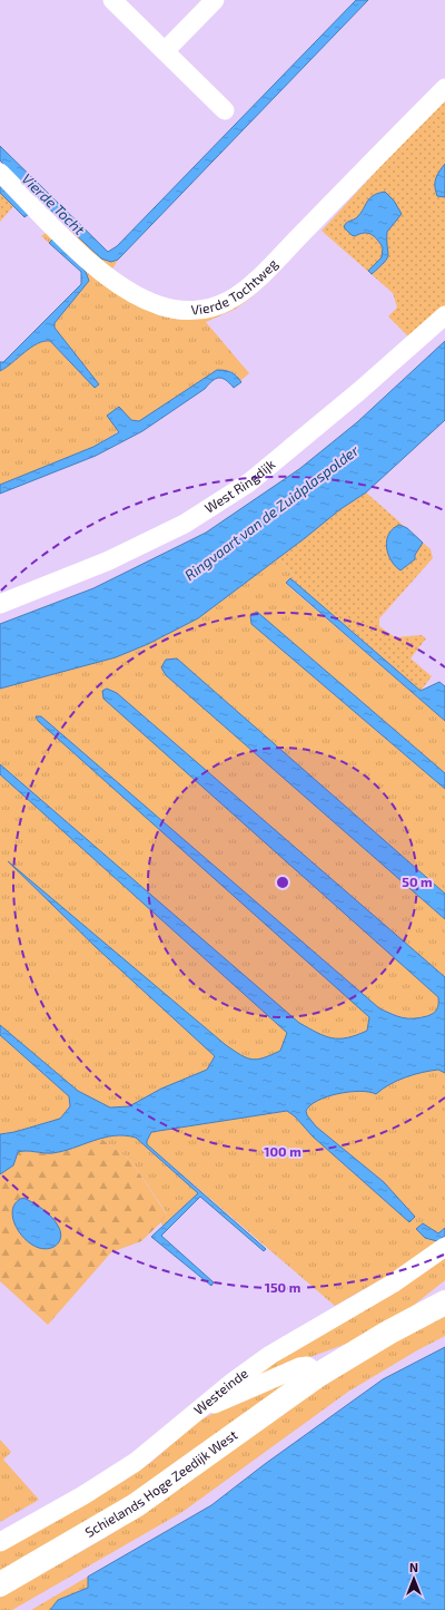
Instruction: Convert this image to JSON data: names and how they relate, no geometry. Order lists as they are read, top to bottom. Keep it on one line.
{"streets":{"street":["Vierde Tochtweg","West Ringdijk","Westeinde","Schielands Hoge Zeedijk West"]},"water":["Vierde Tocht","Ringvaart van de Zuidplaspolder"],"north":"top","rings":["50 m","100 m","150 m"]}
